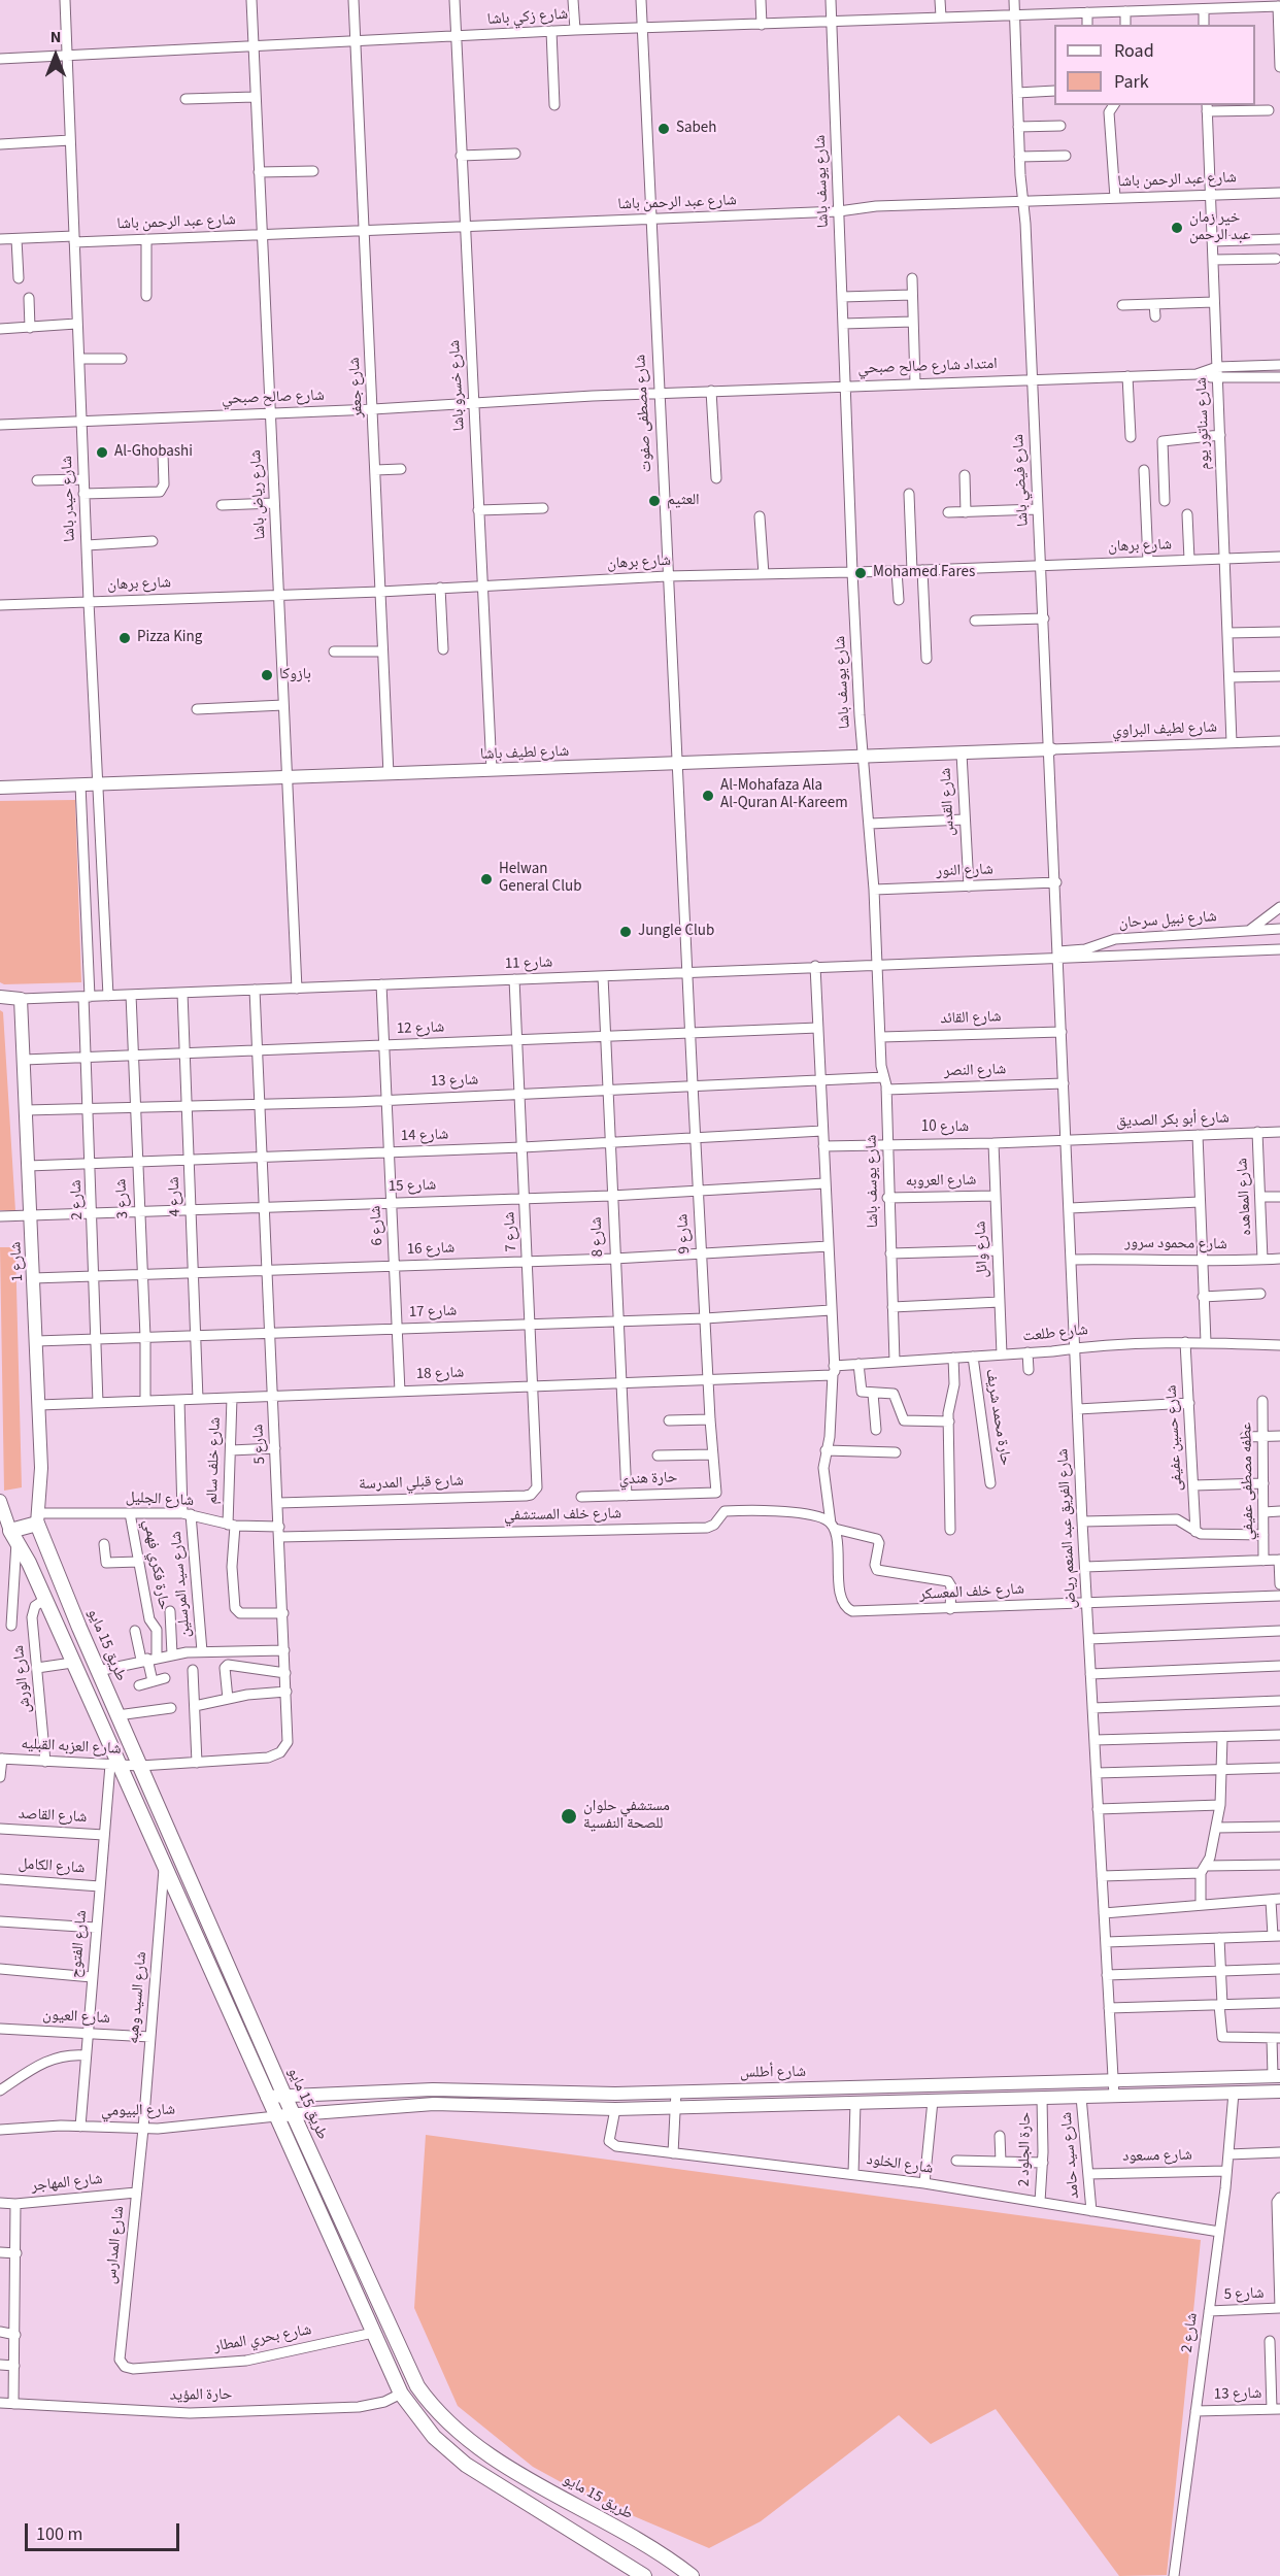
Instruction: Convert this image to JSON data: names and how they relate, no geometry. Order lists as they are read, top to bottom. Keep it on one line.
{"streets":{"main road":["طريق 15 مايو"],"street":["شارع زكي باشا","شارع عبد الرحمن باشا","شارع يوسف باشا","امتداد شارع صالح صبحي","شارع خسرو باشا","شارع جعفر","شارع صالح صبحي","شارع مصطفى صفوت","شارع سناتور يوم","شارع فيضي باشا","شارع رياض باشا","شارع حيدر باشا","شارع برهان","شارع لطيف البراوي","شارع لطيف باشا","شارع القدس","شارع النور","شارع نبيل سرحان","شارع 11","شارع القائد","شارع 12","شارع النصر","شارع 13","شارع أبو بكر الصديق","شارع 10","شارع 14","شارع العروبه","شارع 15","شارع 4","شارع المعاهده","شارع 3","شارع 2","شارع 6","شارع 7","شارع 9","شارع 8","شارع محمود سرور","شارع 16","شارع وائل","شارع 1","شارع 17","شارع طلعت","شارع 18","حارة محمد شريف","شارع حسين عفيفى","شارع 5","شارع خلف سالم","حارة هندي","عطفه مصطفى عفيفي","شارع قبلي المدرسة","شارع الجليل","شارع خلف المستشفي","شارع الفريق عبد المنعم رياض","حارة فكري فهمي","شارع سيد المرسلين","شارع خلف المعسكر","شارع الورش","شارع العزبه القبليه","شارع القاصد","شارع الكامل","شارع الفتوح","شارع السيد وهبه","شارع العيون","شارع أطلس","شارع البيومي","حارة الجلود 2","شارع سيد حامد","شارع مسعود","شارع الخلود","شارع المهاجر","شارع المدارس","شارع بحري المطار","حارة المؤيد"]},"crossings":[["شارع زكي باشا","شارع يوسف باشا"],["شارع زكي باشا","شارع خسرو باشا"],["شارع زكي باشا","شارع جعفر"],["شارع زكي باشا","شارع مصطفى صفوت"],["شارع زكي باشا","شارع فيضي باشا"],["شارع زكي باشا","شارع رياض باشا"],["شارع زكي باشا","شارع حيدر باشا"],["شارع عبد الرحمن باشا","شارع يوسف باشا"],["شارع عبد الرحمن باشا","شارع خسرو باشا"],["شارع عبد الرحمن باشا","شارع جعفر"],["شارع عبد الرحمن باشا","شارع مصطفى صفوت"],["شارع عبد الرحمن باشا","شارع سناتور يوم"],["شارع عبد الرحمن باشا","شارع فيضي باشا"],["شارع عبد الرحمن باشا","شارع رياض باشا"],["شارع عبد الرحمن باشا","شارع حيدر باشا"],["شارع يوسف باشا","امتداد شارع صالح صبحي"],["شارع يوسف باشا","شارع برهان"],["شارع يوسف باشا","شارع لطيف باشا"],["شارع يوسف باشا","شارع النور"],["شارع يوسف باشا","شارع 11"],["شارع يوسف باشا","شارع القائد"],["شارع يوسف باشا","شارع النصر"],["شارع يوسف باشا","شارع 13"],["شارع يوسف باشا","شارع 10"],["شارع يوسف باشا","شارع العروبه"],["شارع يوسف باشا","شارع طلعت"],["امتداد شارع صالح صبحي","شارع صالح صبحي"],["امتداد شارع صالح صبحي","شارع مصطفى صفوت"],["امتداد شارع صالح صبحي","شارع سناتور يوم"],["امتداد شارع صالح صبحي","شارع فيضي باشا"],["شارع خسرو باشا","شارع صالح صبحي"],["شارع خسرو باشا","شارع برهان"],["شارع خسرو باشا","شارع لطيف باشا"],["شارع جعفر","شارع صالح صبحي"],["شارع جعفر","شارع برهان"],["شارع جعفر","شارع لطيف باشا"],["شارع صالح صبحي","شارع مصطفى صفوت"],["شارع صالح صبحي","شارع رياض باشا"],["شارع صالح صبحي","شارع حيدر باشا"],["شارع مصطفى صفوت","شارع برهان"],["شارع مصطفى صفوت","شارع لطيف باشا"],["شارع مصطفى صفوت","شارع 11"],["شارع مصطفى صفوت","شارع 9"],["شارع سناتور يوم","شارع برهان"],["شارع سناتور يوم","شارع لطيف البراوي"],["شارع فيضي باشا","شارع برهان"],["شارع فيضي باشا","شارع لطيف البراوي"],["شارع فيضي باشا","شارع لطيف باشا"],["شارع فيضي باشا","شارع النور"],["شارع فيضي باشا","شارع نبيل سرحان"],["شارع فيضي باشا","شارع 11"],["شارع فيضي باشا","شارع الفريق عبد المنعم رياض"],["شارع رياض باشا","شارع برهان"],["شارع رياض باشا","شارع لطيف باشا"],["شارع رياض باشا","شارع 11"],["شارع حيدر باشا","شارع برهان"],["شارع حيدر باشا","شارع لطيف باشا"],["شارع حيدر باشا","شارع 11"],["شارع لطيف البراوي","شارع لطيف باشا"],["شارع لطيف باشا","شارع القدس"],["شارع لطيف باشا","شارع 2"],["شارع القدس","شارع النور"],["شارع نبيل سرحان","شارع 11"],["شارع نبيل سرحان","شارع الفريق عبد المنعم رياض"],["شارع 11","شارع 4"],["شارع 11","شارع 3"],["شارع 11","شارع 2"],["شارع 11","شارع 6"],["شارع 11","شارع 7"],["شارع 11","شارع 9"],["شارع 11","شارع 8"],["شارع 11","شارع 1"],["شارع 11","شارع 5"],["شارع 11","شارع الفريق عبد المنعم رياض"],["شارع القائد","شارع الفريق عبد المنعم رياض"],["شارع 12","شارع 4"],["شارع 12","شارع 3"],["شارع 12","شارع 2"],["شارع 12","شارع 6"],["شارع 12","شارع 7"],["شارع 12","شارع 9"],["شارع 12","شارع 8"],["شارع 12","شارع 1"],["شارع 12","شارع 5"],["شارع النصر","شارع الفريق عبد المنعم رياض"],["شارع 13","شارع 4"],["شارع 13","شارع 3"],["شارع 13","شارع 2"],["شارع 13","شارع 6"],["شارع 13","شارع 7"],["شارع 13","شارع 9"],["شارع 13","شارع 8"],["شارع 13","شارع 1"],["شارع 13","شارع 5"],["شارع أبو بكر الصديق","شارع 10"],["شارع أبو بكر الصديق","شارع المعاهده"],["شارع أبو بكر الصديق","شارع الفريق عبد المنعم رياض"],["شارع 10","شارع وائل"],["شارع 10","شارع الفريق عبد المنعم رياض"],["شارع 14","شارع 4"],["شارع 14","شارع 3"],["شارع 14","شارع 2"],["شارع 14","شارع 6"],["شارع 14","شارع 7"],["شارع 14","شارع 9"],["شارع 14","شارع 8"],["شارع 14","شارع 1"],["شارع 14","شارع 5"],["شارع العروبه","شارع وائل"],["شارع 15","شارع 4"],["شارع 15","شارع 3"],["شارع 15","شارع 2"],["شارع 15","شارع 6"],["شارع 15","شارع 7"],["شارع 15","شارع 9"],["شارع 15","شارع 8"],["شارع 15","شارع 1"],["شارع 15","شارع 5"],["شارع 4","شارع 16"],["شارع 4","شارع 17"],["شارع 4","شارع 18"],["شارع المعاهده","شارع محمود سرور"],["شارع 3","شارع 16"],["شارع 3","شارع 17"],["شارع 3","شارع 18"],["شارع 2","شارع 16"],["شارع 2","شارع 17"],["شارع 2","شارع 18"],["شارع 2","شارع 5"],["شارع 2","شارع أطلس"],["شارع 2","شارع مسعود"],["شارع 2","شارع الخلود"],["شارع 6","شارع 16"],["شارع 6","شارع 17"],["شارع 6","شارع 18"],["شارع 7","شارع 16"],["شارع 7","شارع 17"],["شارع 7","شارع 18"],["شارع 7","شارع قبلي المدرسة"],["شارع 9","شارع 16"],["شارع 9","شارع 17"],["شارع 9","شارع 18"],["شارع 9","حارة هندي"],["شارع 8","شارع 16"],["شارع 8","شارع 17"],["شارع 8","شارع 18"],["شارع 8","حارة هندي"],["شارع محمود سرور","شارع الفريق عبد المنعم رياض"],["شارع 16","شارع 1"],["شارع 16","شارع 5"],["شارع وائل","شارع طلعت"],["شارع 1","شارع 17"],["شارع 1","شارع 18"],["شارع 1","شارع الجليل"],["شارع 1","طريق 15 مايو"],["شارع 17","شارع 5"],["شارع طلعت","شارع 18"],["شارع طلعت","حارة محمد شريف"],["شارع طلعت","شارع حسين عفيفى"],["شارع طلعت","شارع الفريق عبد المنعم رياض"],["شارع 18","شارع 5"],["شارع 18","شارع خلف سالم"],["شارع 18","شارع سيد المرسلين"],["شارع 5","شارع خلف سالم"],["شارع 5","شارع قبلي المدرسة"],["شارع 5","شارع الجليل"],["شارع 5","شارع خلف المستشفي"],["شارع 5","طريق 15 مايو"],["شارع 5","شارع العزبه القبليه"],["شارع خلف سالم","شارع الجليل"],["شارع الجليل","شارع خلف المستشفي"],["شارع الجليل","حارة فكري فهمي"],["شارع الجليل","شارع سيد المرسلين"],["شارع الجليل","طريق 15 مايو"],["شارع خلف المستشفي","شارع خلف المعسكر"],["شارع الفريق عبد المنعم رياض","شارع خلف المعسكر"],["شارع الفريق عبد المنعم رياض","شارع أطلس"],["طريق 15 مايو","شارع العزبه القبليه"],["طريق 15 مايو","شارع أطلس"],["شارع الورش","شارع العزبه القبليه"],["شارع العزبه القبليه","شارع الفتوح"],["شارع القاصد","شارع الفتوح"],["شارع الكامل","شارع الفتوح"],["شارع الفتوح","شارع العيون"],["شارع الفتوح","شارع البيومي"],["شارع السيد وهبه","شارع العيون"],["شارع السيد وهبه","شارع البيومي"],["شارع السيد وهبه","شارع المدارس"],["شارع أطلس","شارع البيومي"],["شارع أطلس","حارة الجلود 2"],["شارع أطلس","شارع سيد حامد"],["شارع أطلس","شارع الخلود"],["شارع البيومي","شارع المدارس"],["حارة الجلود 2","شارع الخلود"],["شارع سيد حامد","شارع مسعود"],["شارع سيد حامد","شارع الخلود"],["شارع المهاجر","شارع المدارس"],["شارع المدارس","شارع بحري المطار"]],"places":["Sabeh","خير زمان عبد الرحمن","Al-Ghobashi","العثيم","Mohamed Fares","Pizza King","بازوكا","Al-Mohafaza Ala Al-Quran Al-Kareem","Helwan General Club","Jungle Club","مستشفي حلوان للصحة النفسية"],"legend":["Road","Park"],"scale_bar":"100 m","north":"top"}
